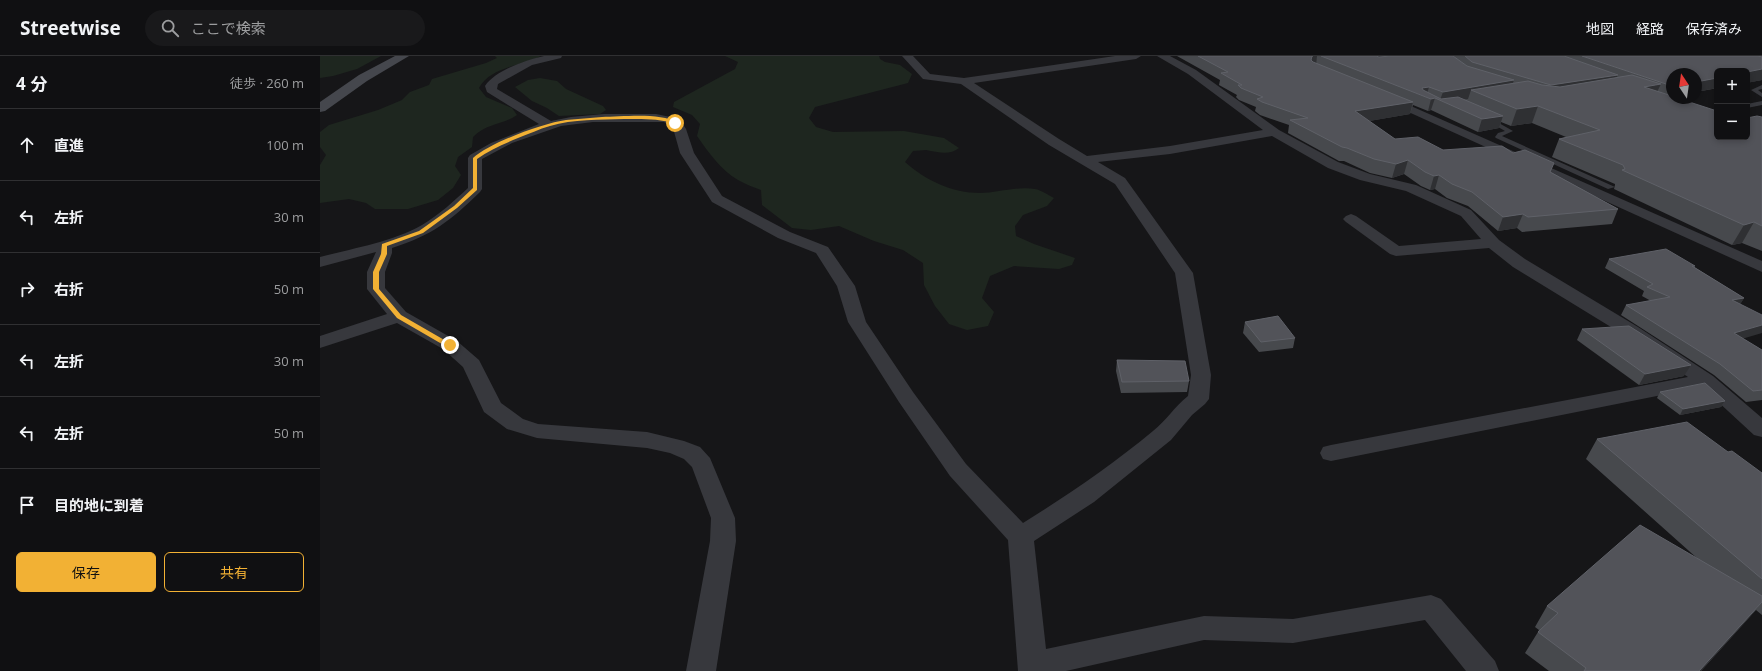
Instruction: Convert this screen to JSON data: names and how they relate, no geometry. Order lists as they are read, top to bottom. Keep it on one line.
{"north":"top","page":{"header":"Streetwise","search":"ここで検索","nav":["地図","経路","保存済み"],"heading":["4 分","徒歩 · 260 m"],"map_buttons":["+","−"],"list":[["直進","100 m"],["左折","30 m"],["右折","50 m"],["左折","30 m"],["左折","50 m"],"目的地に到着"],"buttons":["保存","共有"]}}
